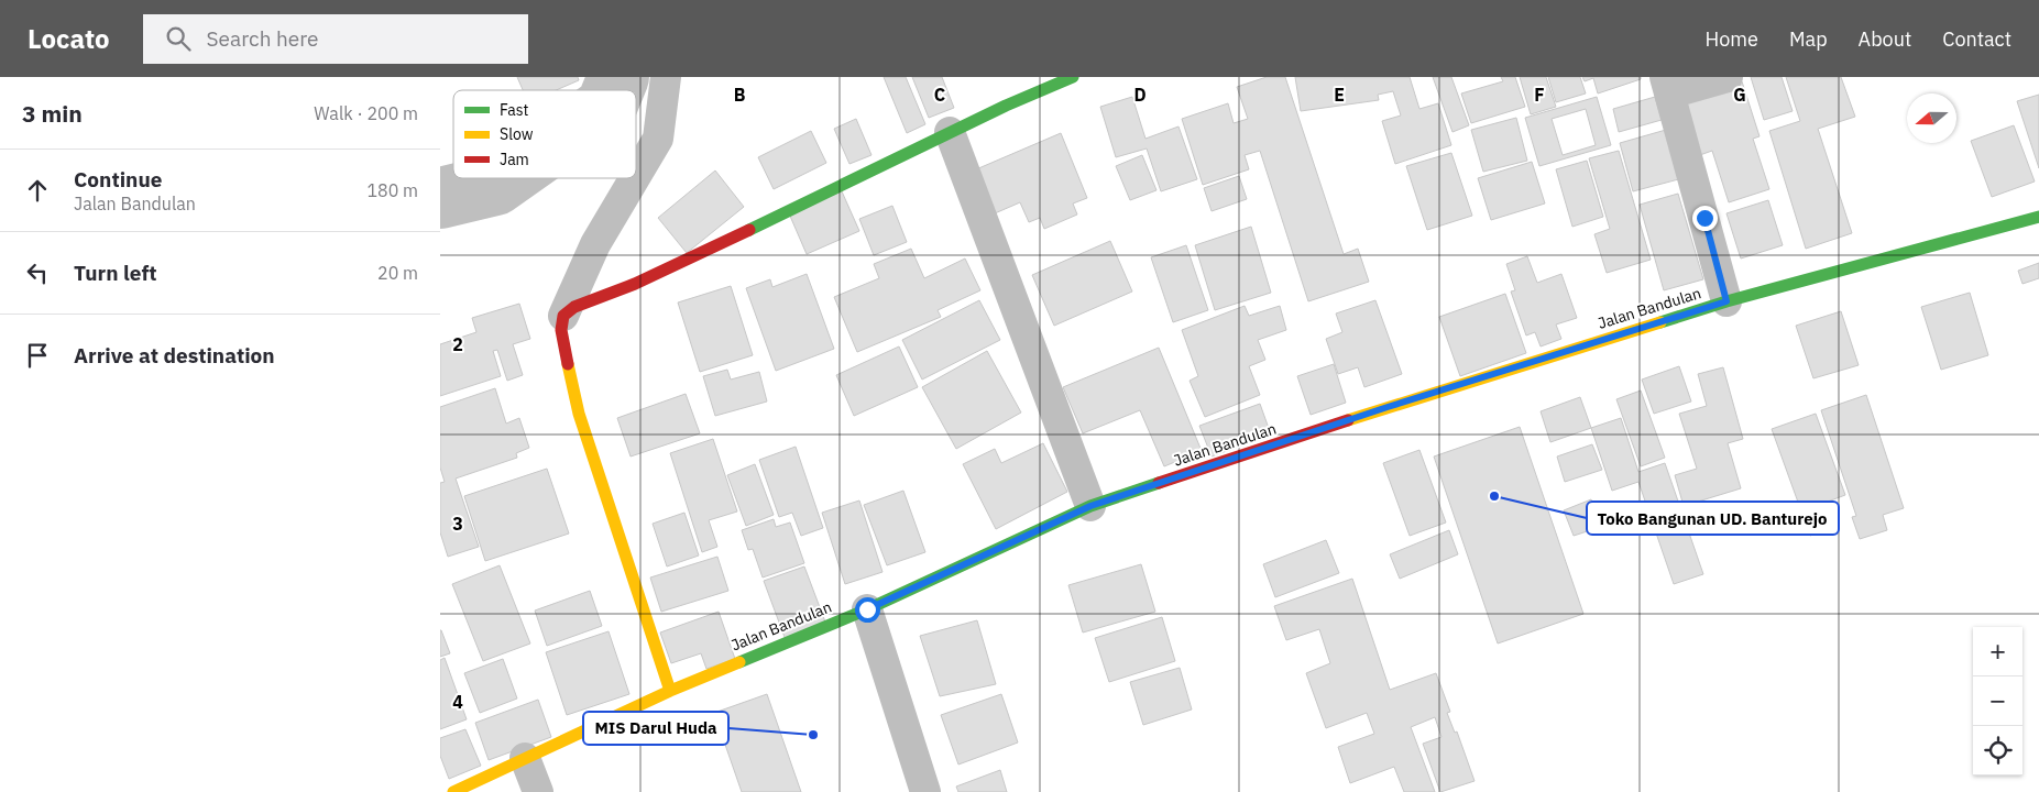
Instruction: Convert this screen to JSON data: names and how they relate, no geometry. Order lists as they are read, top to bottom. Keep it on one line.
{"streets":{"street":["Jalan Bandulan"]},"places":["Toko Bangunan UD. Banturejo","MIS Darul Huda"],"legend":["Fast","Slow","Jam"],"north":"left","page":{"header":"Locato","search":"Search here","nav":["Home","Map","About","Contact"],"heading":["3 min","Walk · 200 m"],"list":[["Continue","Jalan Bandulan","180 m"],["Turn left","20 m"],"Arrive at destination"],"map_buttons":["+","−"]},"grid":{"columns":["B","C","D","E","F","G"],"rows":["2","3","4"]}}
